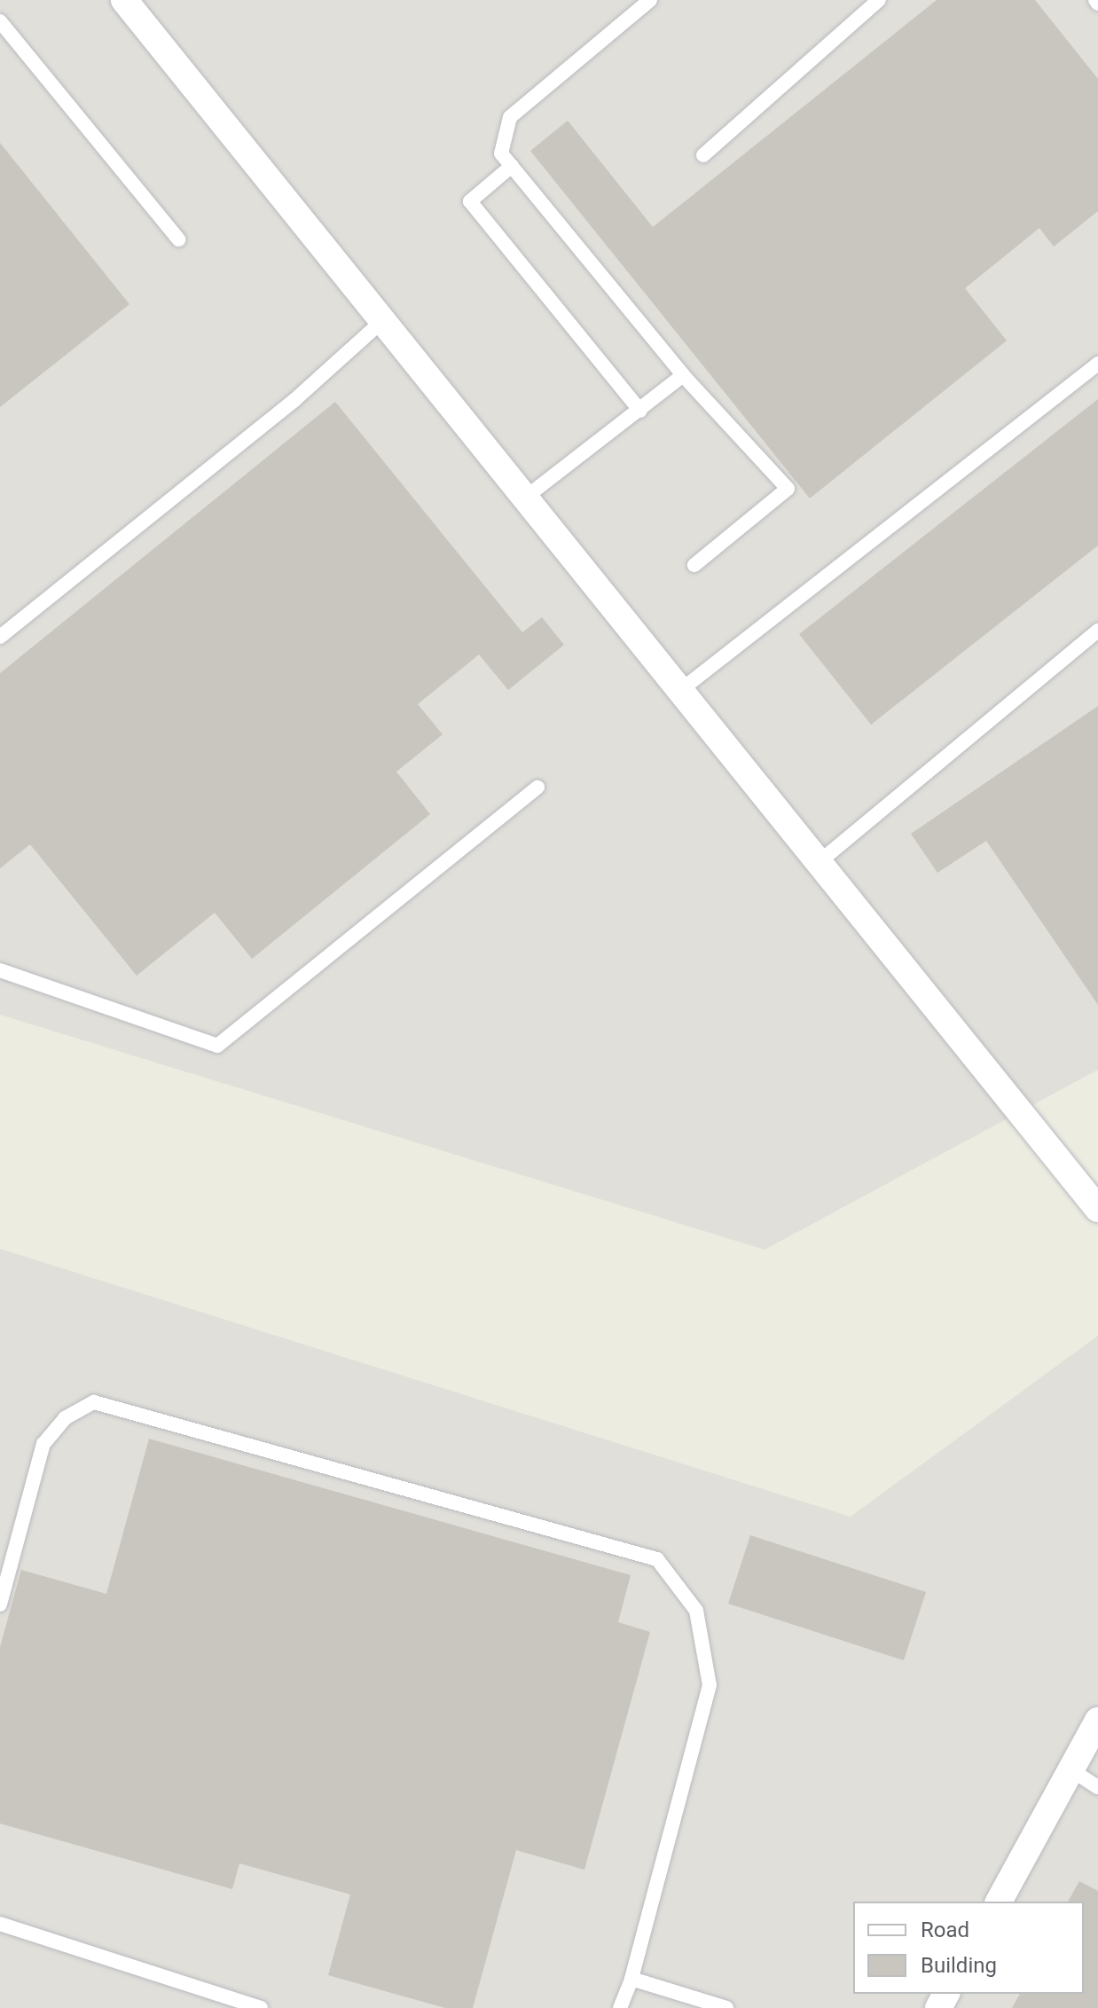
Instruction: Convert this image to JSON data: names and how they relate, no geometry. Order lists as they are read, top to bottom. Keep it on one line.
{"legend":["Road","Building"]}
